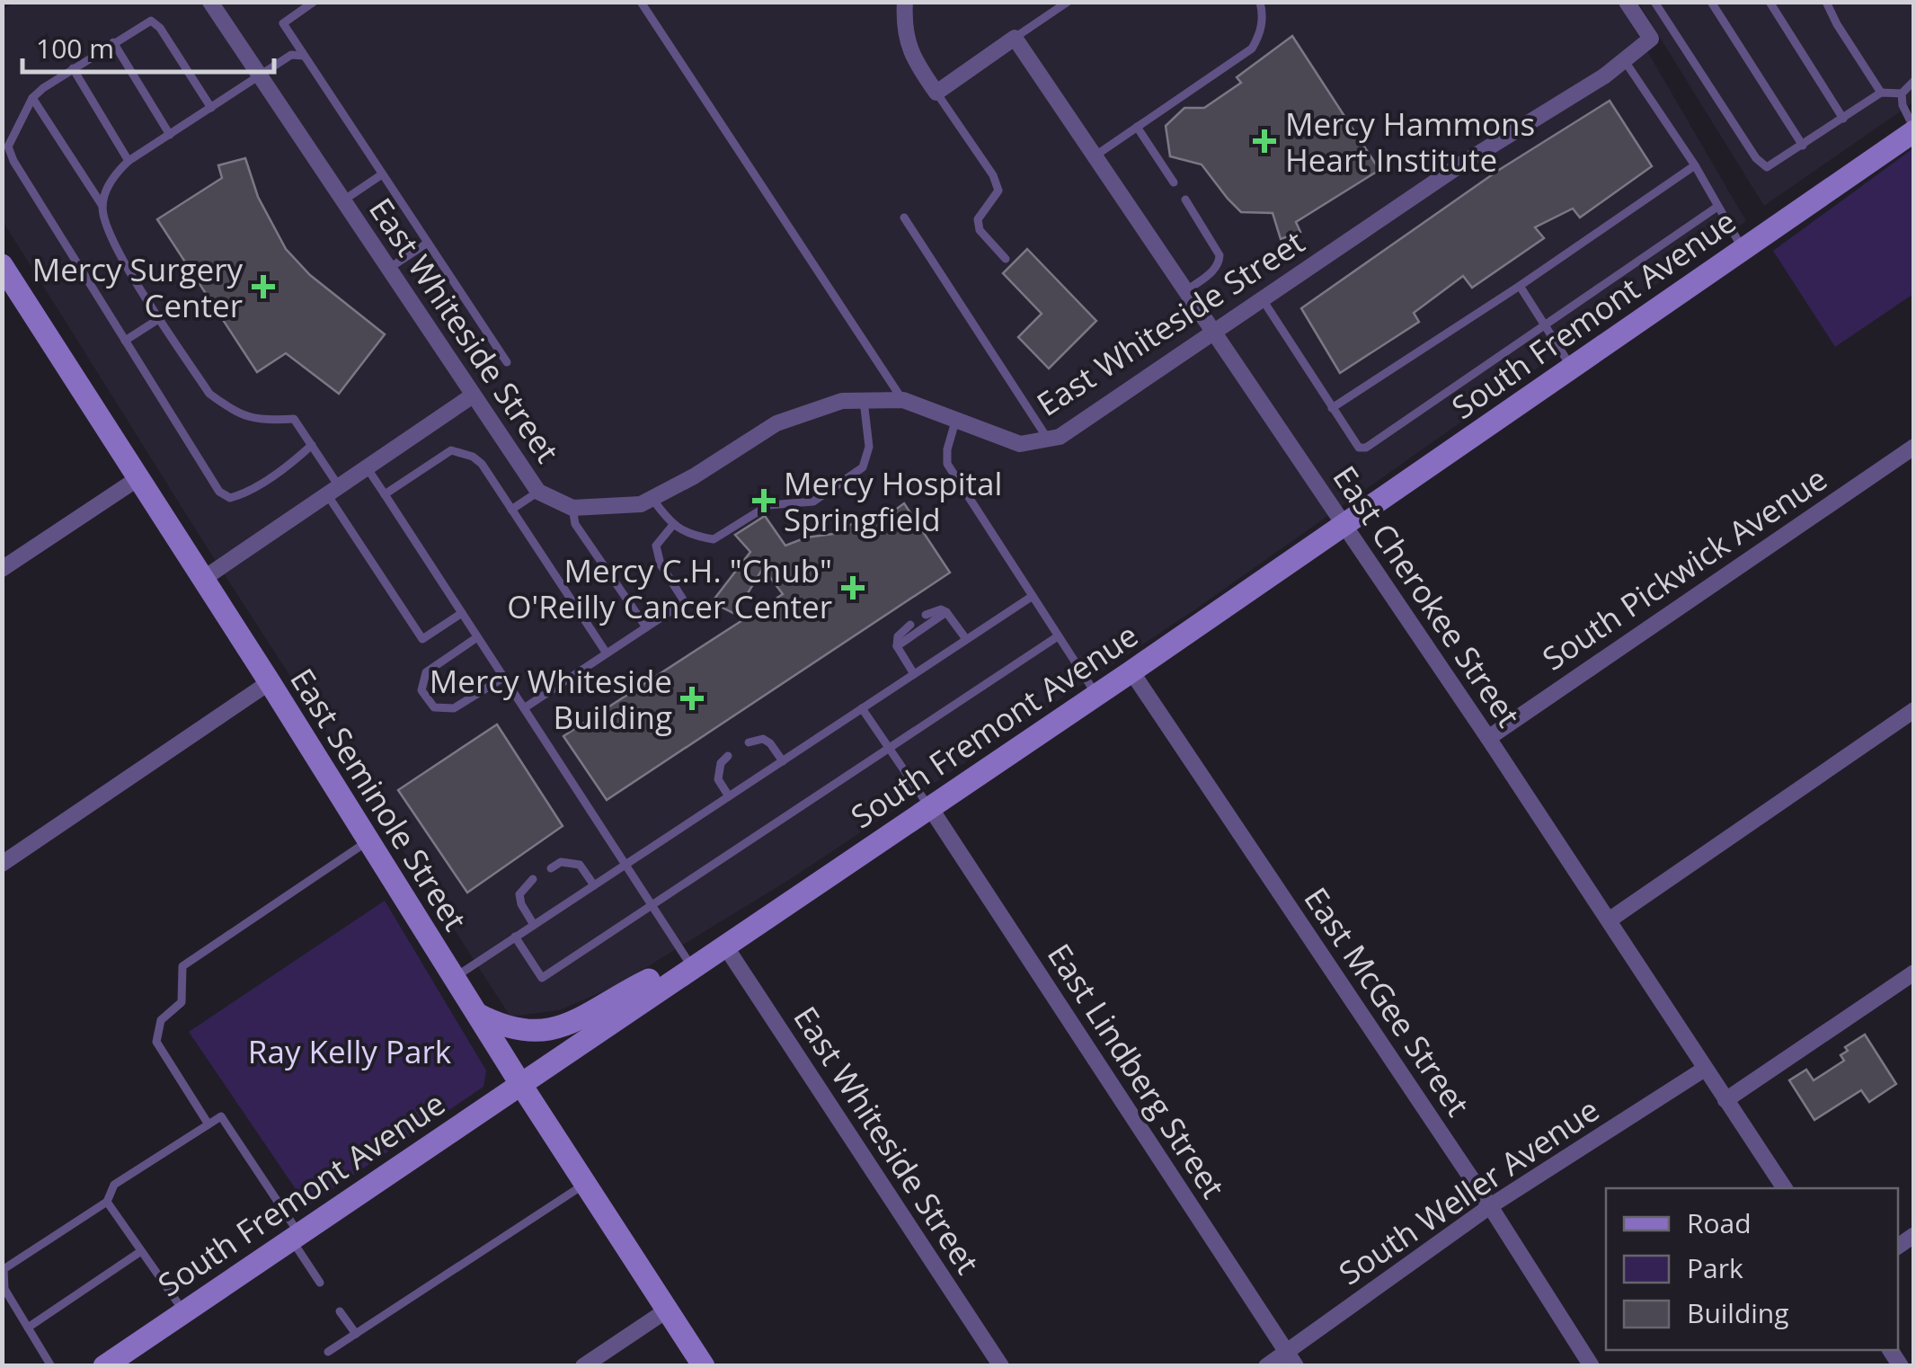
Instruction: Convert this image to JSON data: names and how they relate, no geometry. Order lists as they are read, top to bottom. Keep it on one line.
{"streets":{"main road":["South Fremont Avenue","East Seminole Street"],"street":["East Whiteside Street","South Pickwick Avenue","East Cherokee Street","East McGee Street","East Lindberg Street","South Weller Avenue"]},"crossings":[["South Fremont Avenue","East Whiteside Street"],["South Fremont Avenue","East Cherokee Street"],["South Fremont Avenue","East Seminole Street"],["South Fremont Avenue","East McGee Street"],["South Fremont Avenue","East Lindberg Street"],["East Whiteside Street","East Cherokee Street"],["South Pickwick Avenue","East Cherokee Street"],["East Cherokee Street","South Weller Avenue"],["East McGee Street","South Weller Avenue"],["East Lindberg Street","South Weller Avenue"]],"parks":["Ray Kelly Park"],"places":{"health":["Mercy Hammons Heart Institute","Mercy Surgery Center","Mercy Hospital Springfield","Mercy C.H. \"Chub\" O'Reilly Cancer Center","Mercy Whiteside Building"]},"legend":["Road","Park","Building"],"scale_bar":"100 m"}
